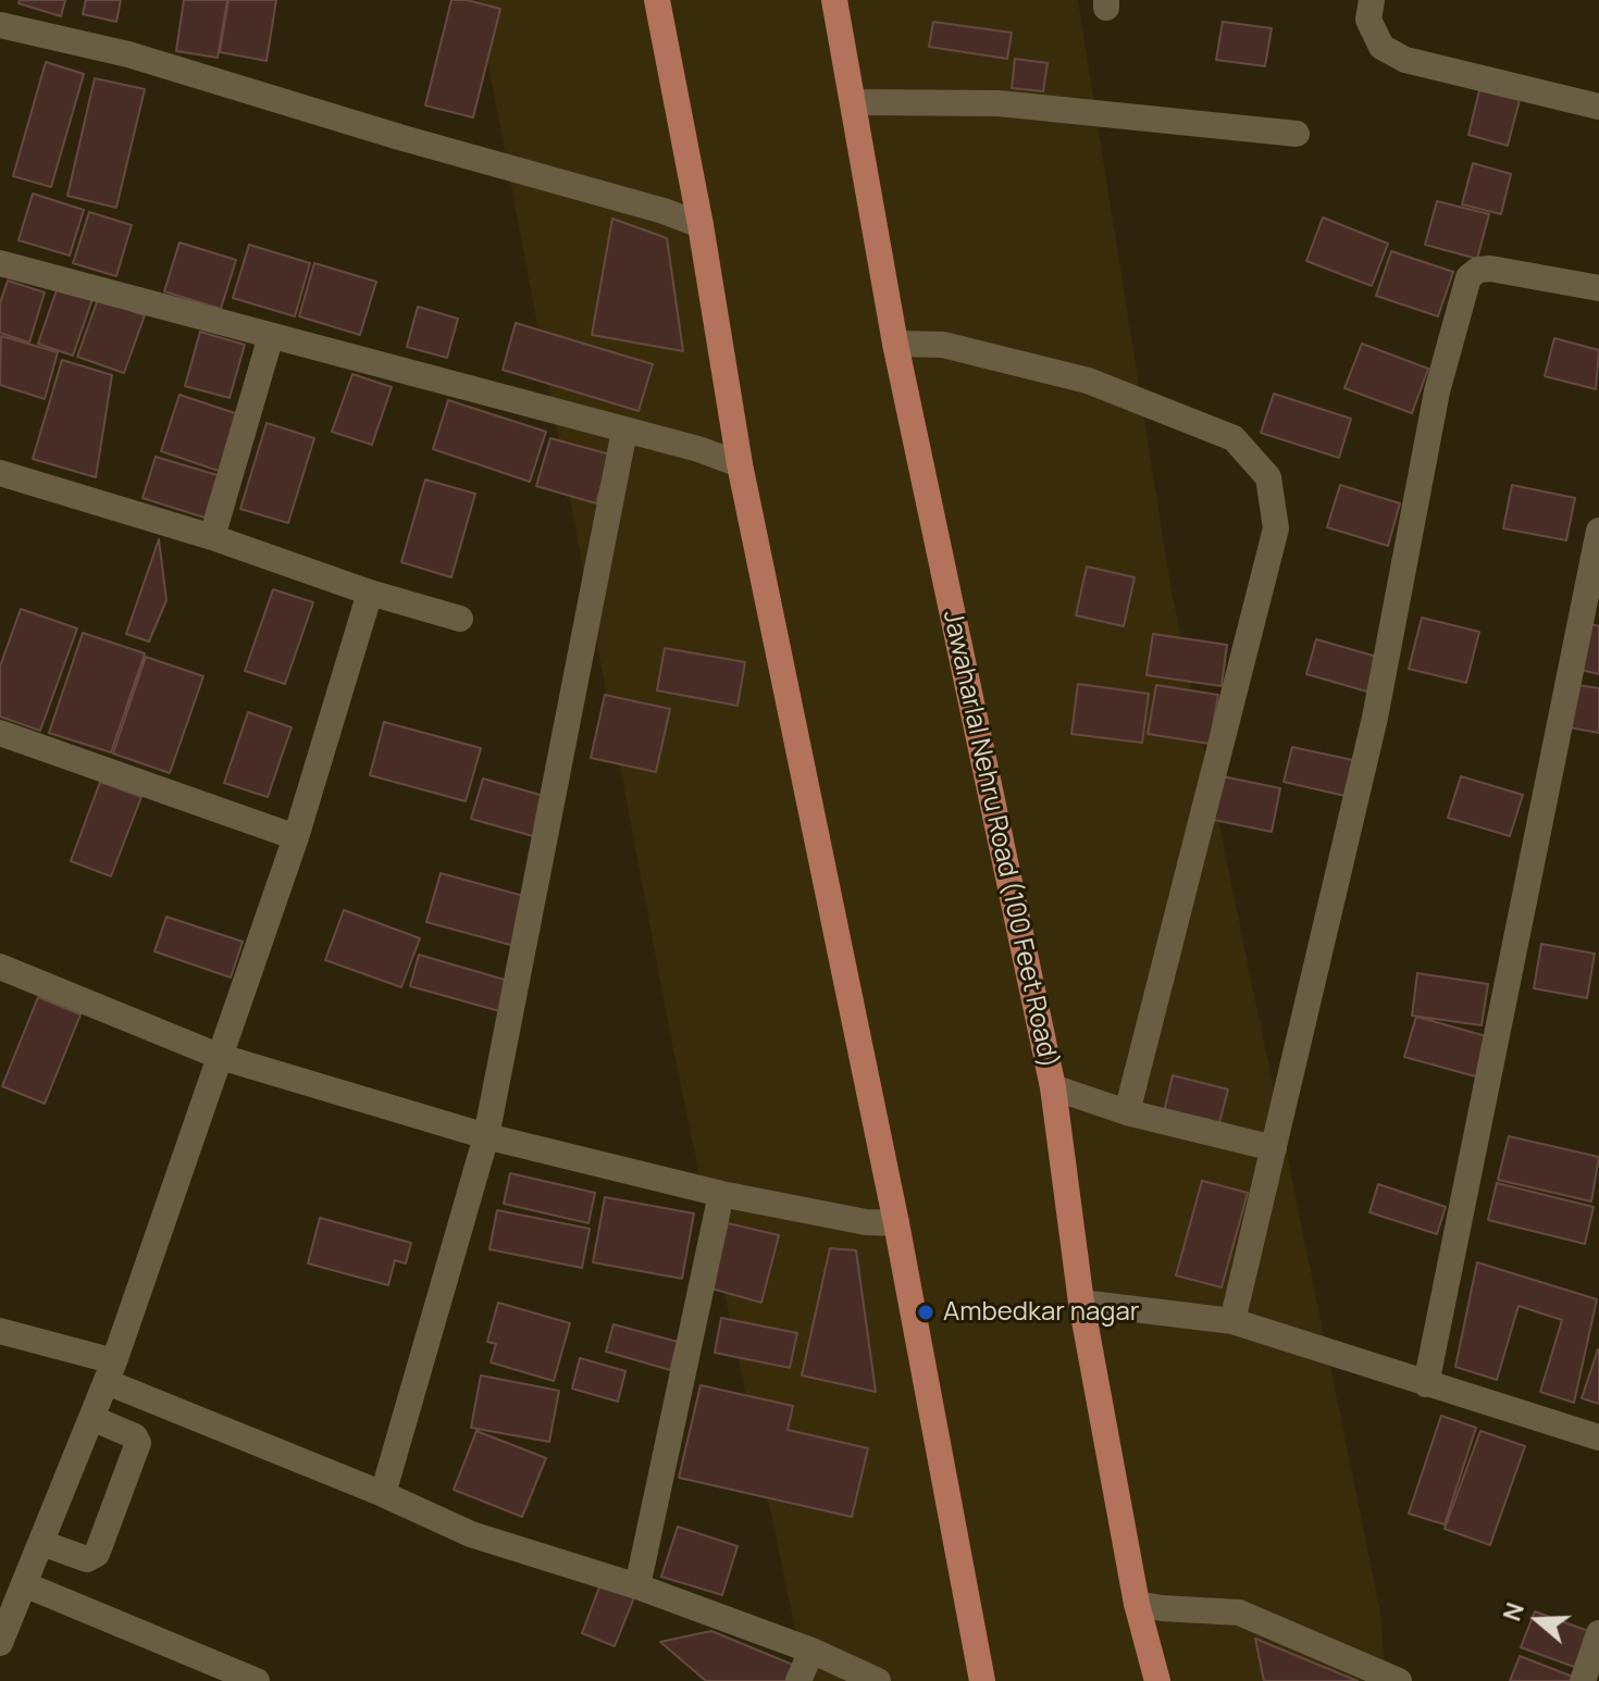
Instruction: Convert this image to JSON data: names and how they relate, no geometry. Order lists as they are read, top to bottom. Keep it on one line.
{"streets":{"main road":["Jawaharlal Nehru Road (100 Feet Road)"]},"places":["Ambedkar nagar"],"north":"left"}
